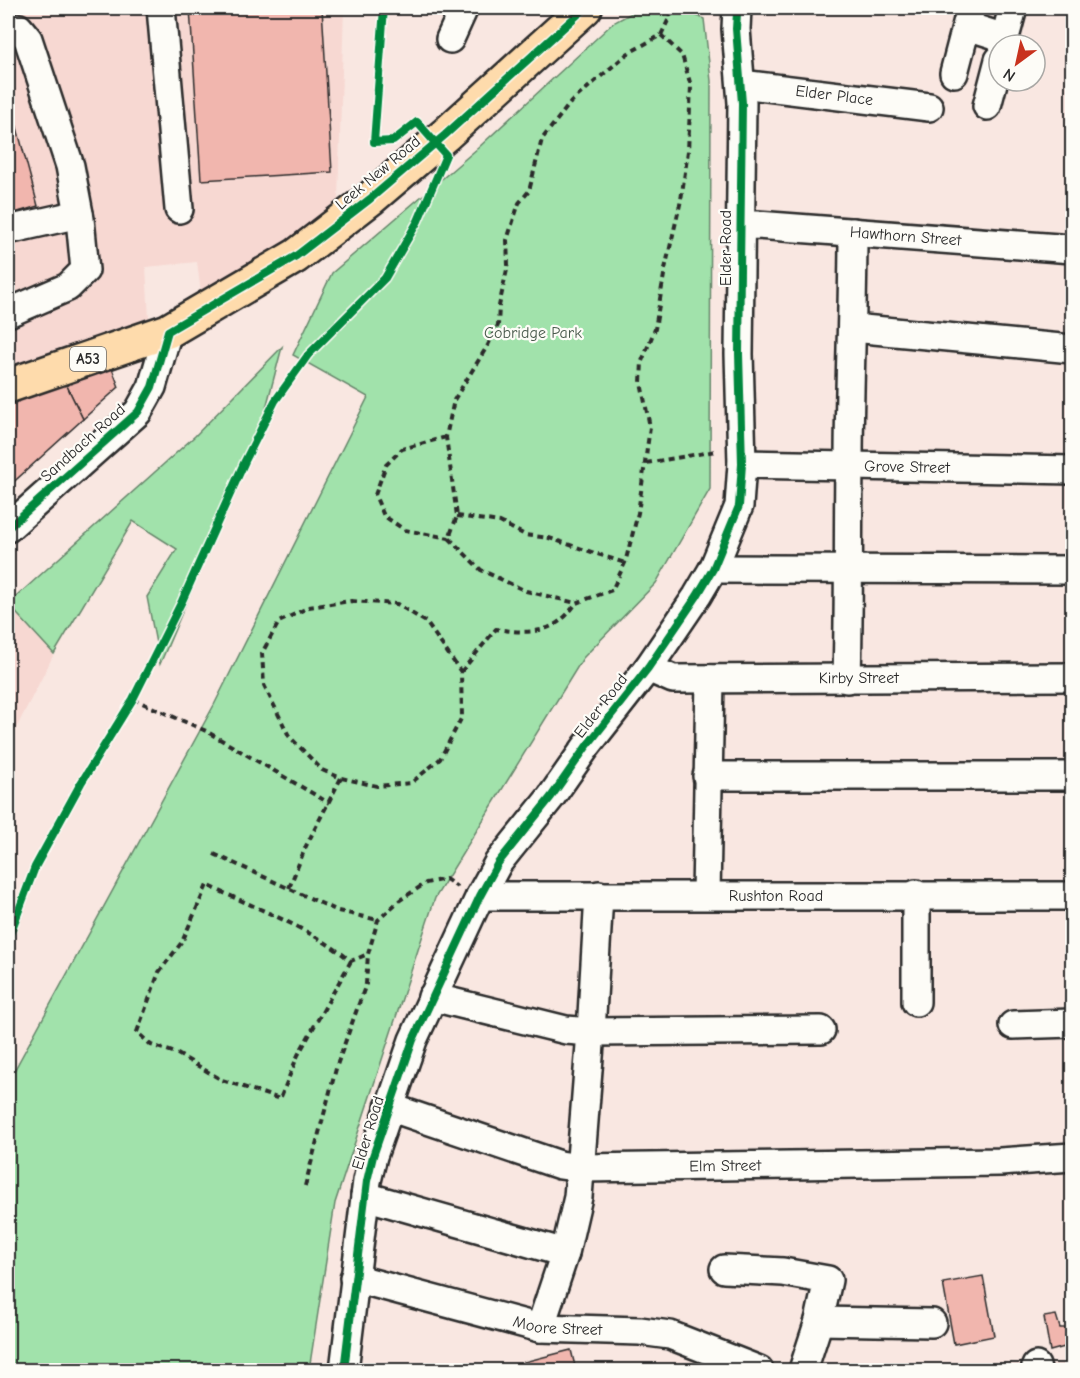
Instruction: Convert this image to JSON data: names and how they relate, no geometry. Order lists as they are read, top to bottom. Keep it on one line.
{"streets":{"highway":["Leek New Road","A53"],"street":["Elder Place","Hawthorn Street","Elder Road","Sandbach Road","Grove Street","Kirby Street","Rushton Road","Elm Street","Moore Street"]},"crossings":[["Elder Place","Elder Road"],["Leek New Road","Sandbach Road"],["Hawthorn Street","Elder Road"],["Elder Road","Grove Street"],["Elder Road","Kirby Street"],["Elder Road","Rushton Road"],["Elder Road","Elm Street"],["Elder Road","Moore Street"]],"parks":["Cobridge Park"],"north":"bottom left"}
